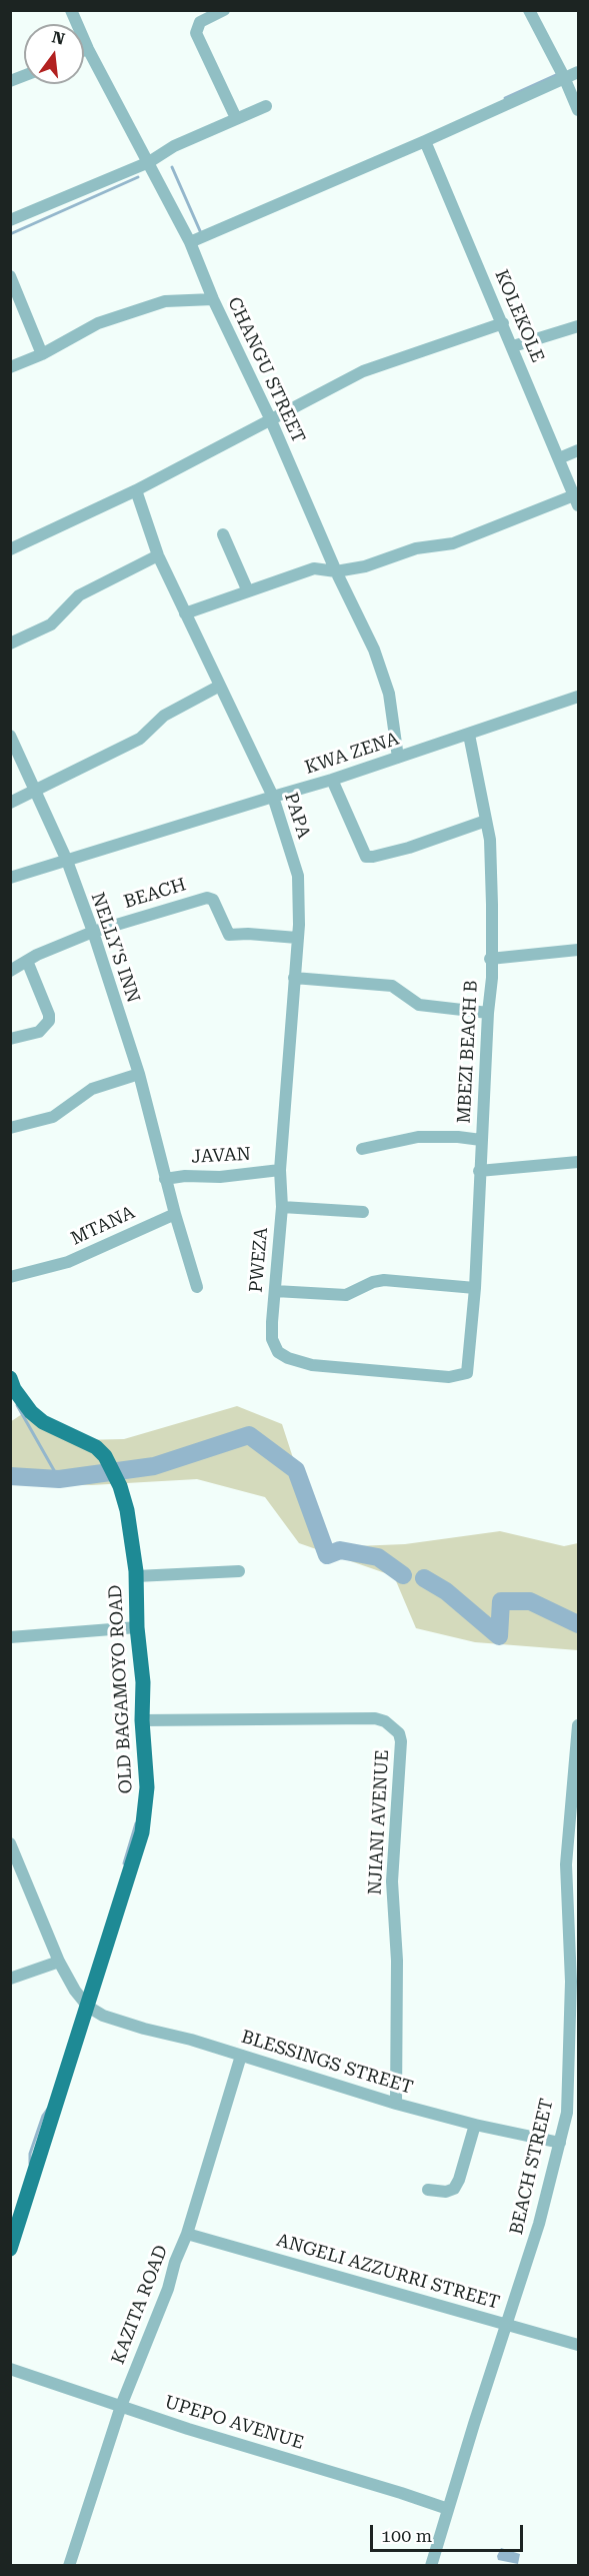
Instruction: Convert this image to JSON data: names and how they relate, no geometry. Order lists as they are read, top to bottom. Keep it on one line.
{"streets":{"main road":["OLD BAGAMOYO ROAD"],"street":["KOLEKOLE","CHANGU STREET","KWA ZENA","PAPA","BEACH","NELLY'S INN","MBEZI BEACH B","JAVAN","MTANA","PWEZA","NJIANI AVENUE","BLESSINGS STREET","BEACH STREET","ANGELI AZZURRI STREET","KAZITA ROAD","UPEPO AVENUE"]},"crossings":[["CHANGU STREET","KWA ZENA"],["KWA ZENA","PAPA"],["KWA ZENA","NELLY'S INN"],["KWA ZENA","MBEZI BEACH B"],["PAPA","BEACH"],["PAPA","PWEZA"],["BEACH","NELLY'S INN"],["NELLY'S INN","JAVAN"],["MBEZI BEACH B","PWEZA"],["JAVAN","PWEZA"],["OLD BAGAMOYO ROAD","NJIANI AVENUE"],["OLD BAGAMOYO ROAD","BLESSINGS STREET"],["NJIANI AVENUE","BLESSINGS STREET"],["BLESSINGS STREET","BEACH STREET"],["BLESSINGS STREET","KAZITA ROAD"],["BEACH STREET","ANGELI AZZURRI STREET"],["BEACH STREET","UPEPO AVENUE"],["ANGELI AZZURRI STREET","KAZITA ROAD"],["KAZITA ROAD","UPEPO AVENUE"]],"scale_bar":"100 m","north":"top"}
